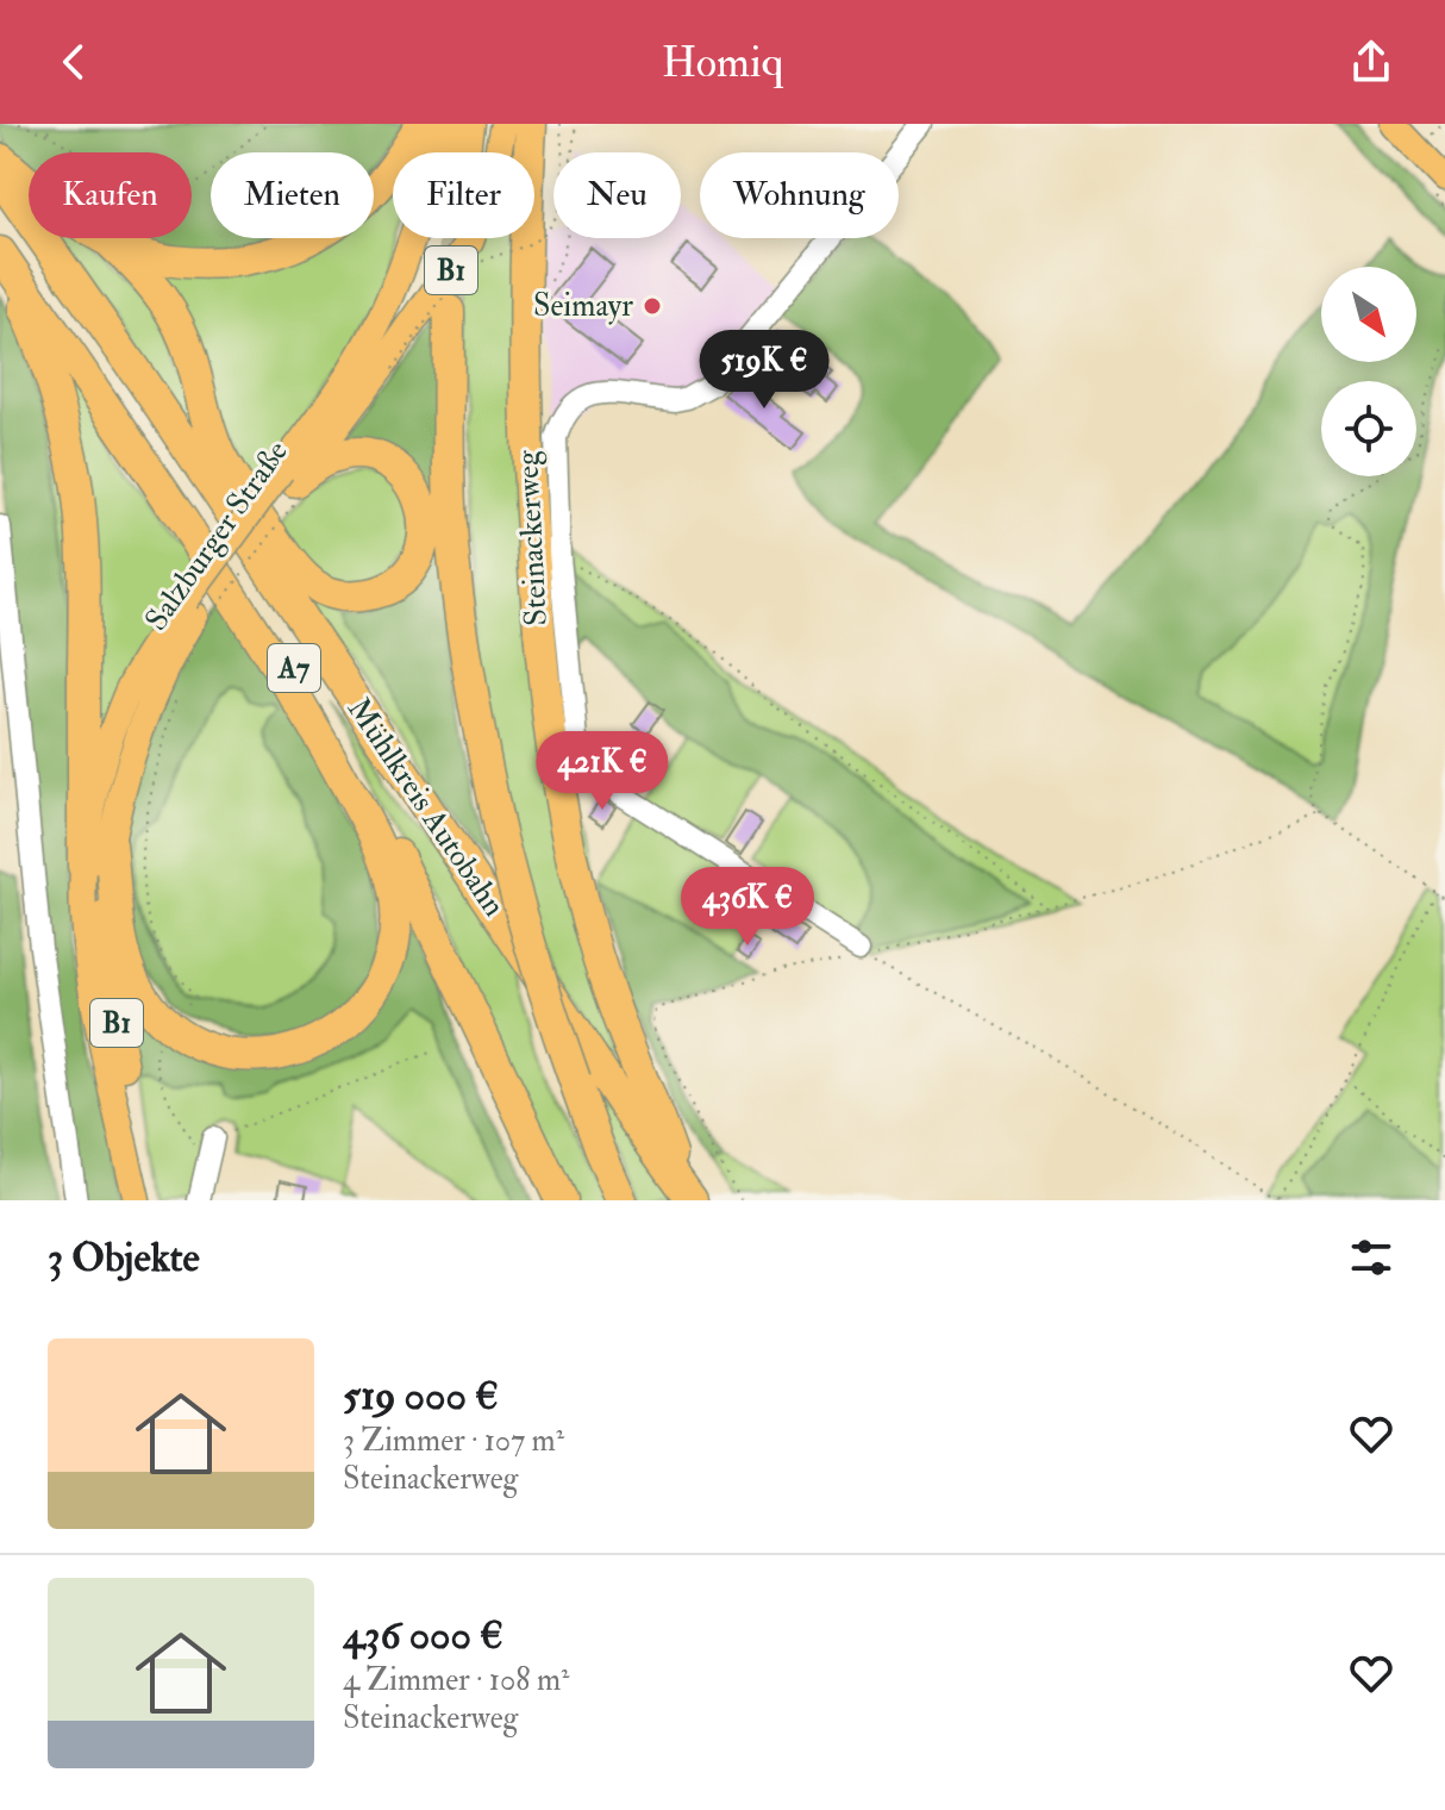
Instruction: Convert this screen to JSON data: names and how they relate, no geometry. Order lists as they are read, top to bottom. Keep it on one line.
{"streets":{"highway":["A7","Mühlkreis Autobahn"],"main road":["B1","Salzburger Straße"],"street":["Steinackerweg"]},"places":["Seimayr"],"north":"bottom right","page":{"header":"Homiq","chip":["Kaufen","Mieten","Filter","Neu","Wohnung"],"price":["519K €","421K €","436K €"],"heading":"3 Objekte","list":[{"name":"519 000 €","note":"3 Zimmer · 107 m² · Steinackerweg"},{"name":"436 000 €","note":"4 Zimmer · 108 m² · Steinackerweg"}]}}
